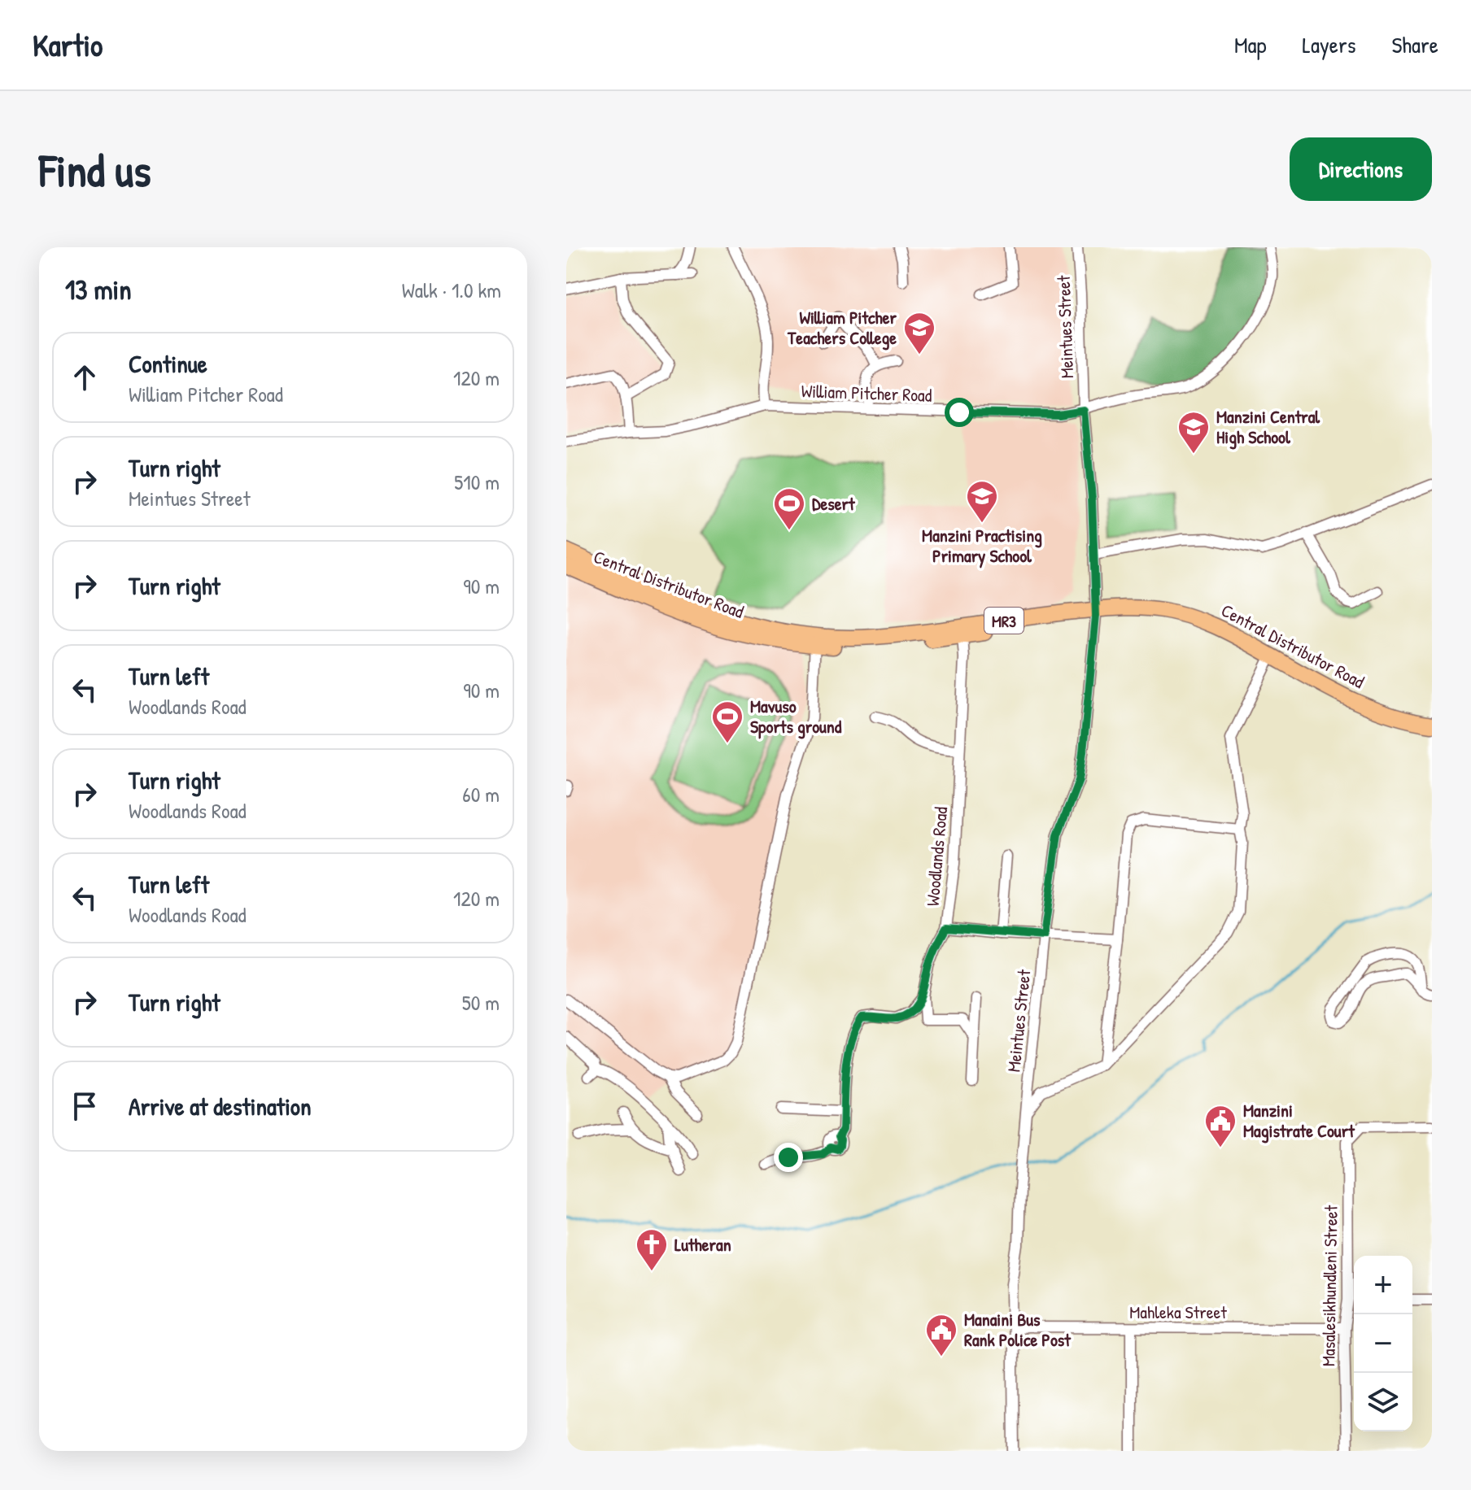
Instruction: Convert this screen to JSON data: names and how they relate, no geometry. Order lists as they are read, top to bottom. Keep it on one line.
{"streets":{"highway":["Central Distributor Road","MR3"],"street":["Meintues Street","William Pitcher Road","Woodlands Road","Masalesikhundleni Street","Mahleka Street"]},"crossings":[["Meintues Street","William Pitcher Road"],["Meintues Street","Central Distributor Road"],["Meintues Street","Mahleka Street"],["Central Distributor Road","Woodlands Road"],["Masalesikhundleni Street","Mahleka Street"]],"places":{"school or university":["William Pitcher Teachers College","Manzini Central High School","Manzini Practising Primary School"],"sports":["Desert","Mavuso Sports ground"],"public building":["Manzini Magistrate Court","Manaini Bus Rank Police Post"],"church":["Lutheran"]},"page":{"header":"Kartio","nav":["Map","Layers","Share"],"buttons":"Directions","title":"Find us","heading":["13 min","Walk · 1.0 km"],"list":[["Continue","William Pitcher Road","120 m"],["Turn right","Meintues Street","510 m"],["Turn right","90 m"],["Turn left","Woodlands Road","90 m"],["Turn right","Woodlands Road","60 m"],["Turn left","Woodlands Road","120 m"],["Turn right","50 m"],"Arrive at destination"],"map_buttons":["+","−"]}}
